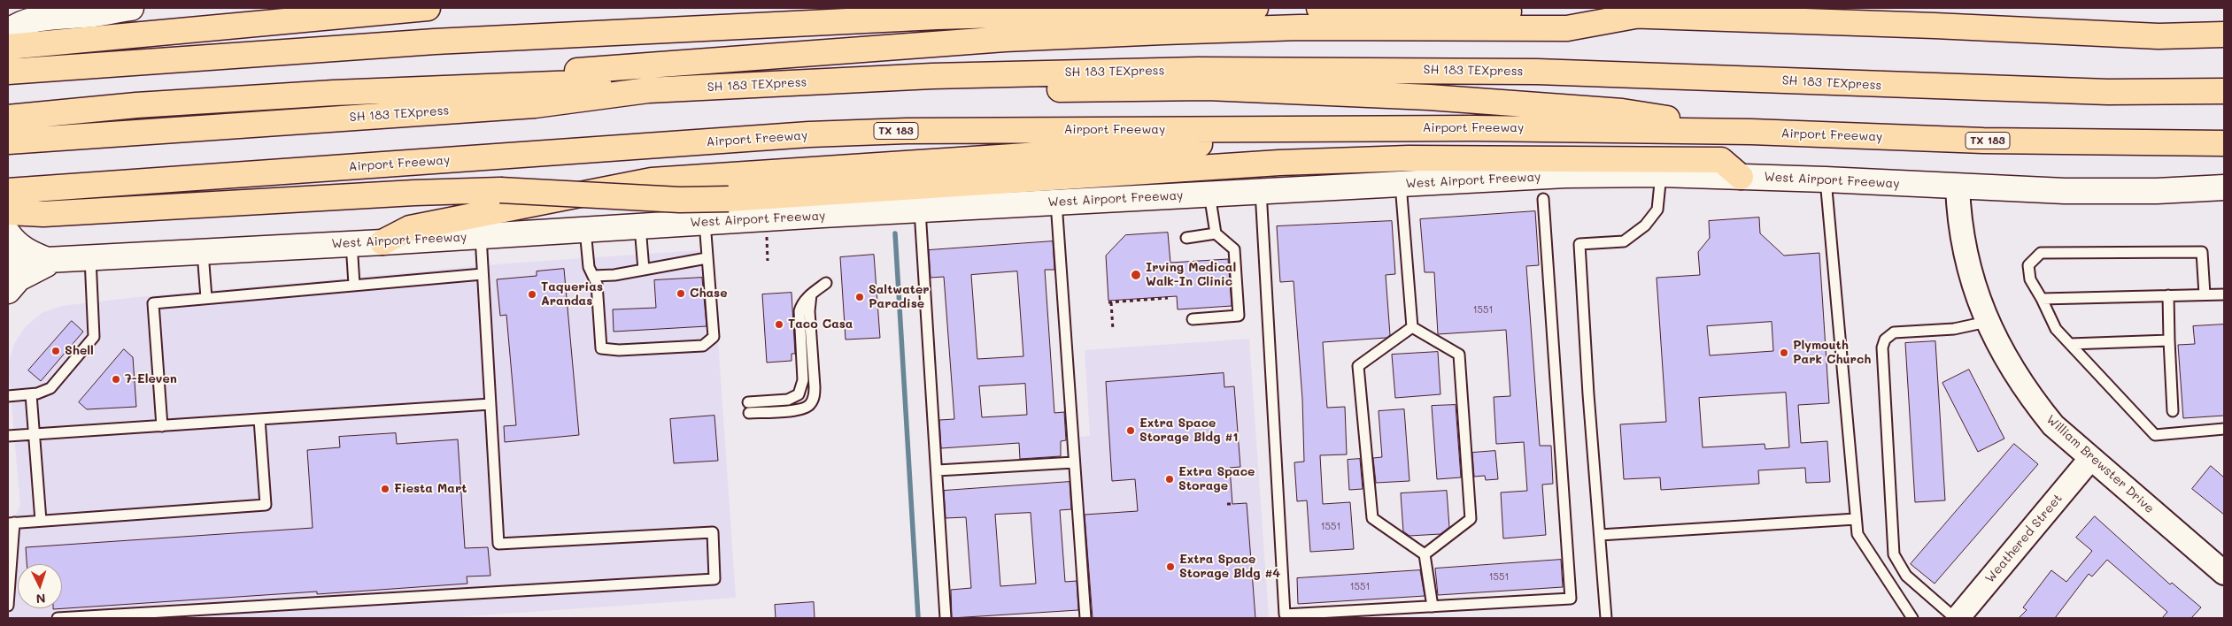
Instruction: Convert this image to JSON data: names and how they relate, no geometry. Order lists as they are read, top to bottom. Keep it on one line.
{"streets":{"highway":["SH 183 TEXpress","Airport Freeway","TX 183"],"main road":["West Airport Freeway"],"street":["William Brewster Drive","Weathered Street"]},"crossings":[["West Airport Freeway","William Brewster Drive"],["William Brewster Drive","Weathered Street"]],"places":["Irving Medical Walk-In Clinic","Chase","Taquerias Arandas","Saltwater Paradise","Taco Casa","Shell","Plymouth Park Church","7-Eleven","Extra Space Storage Bldg #1","Extra Space Storage","Fiesta Mart","Extra Space Storage Bldg #4"],"house_numbers":["1551","1551","1551","1551"],"north":"bottom"}
